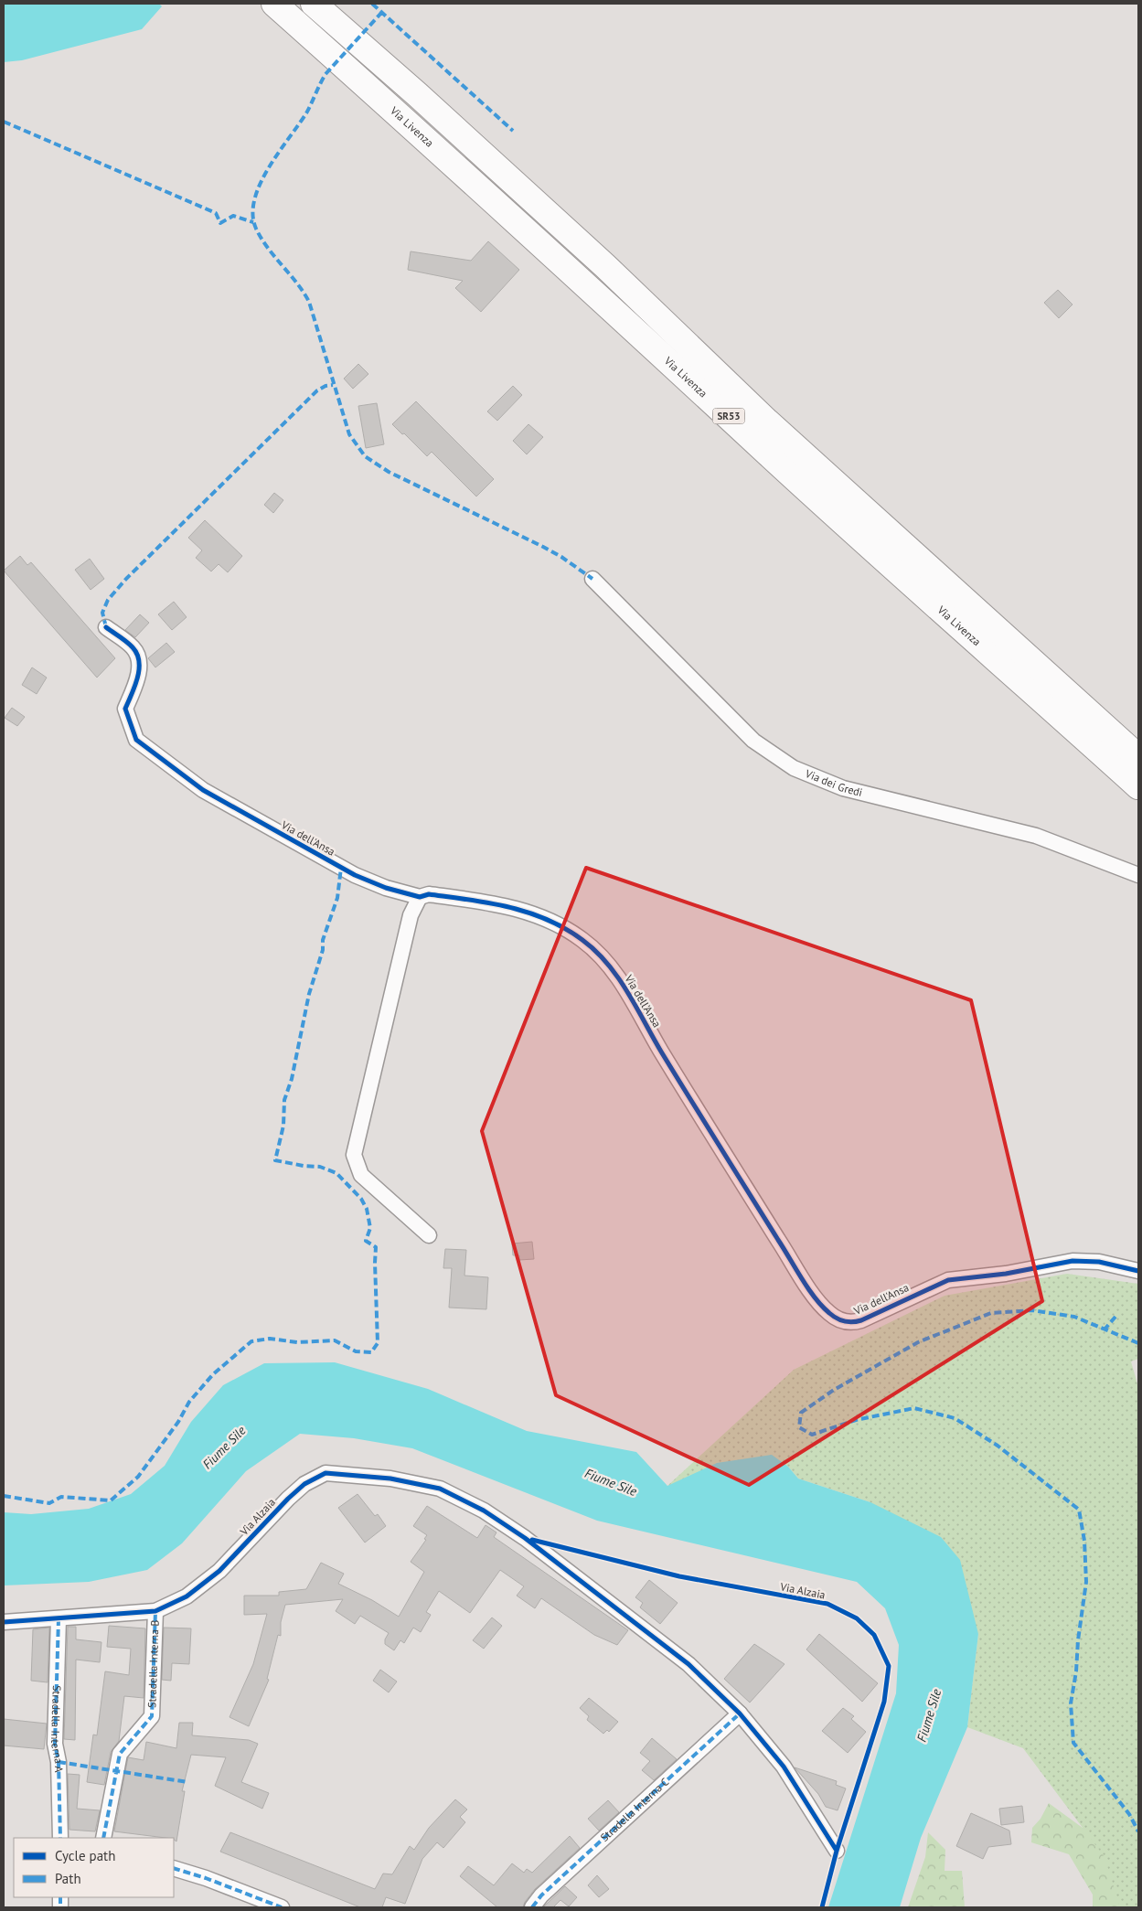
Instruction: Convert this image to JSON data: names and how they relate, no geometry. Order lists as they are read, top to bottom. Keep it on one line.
{"streets":{"highway":["Via Livenza","SR53"],"street":["Via dei Gredi","Via dell'Ansa","Via Alzaia","Stradella Interna B","Stradella Interna A","Stradella Interna C"]},"crossings":[["Via Alzaia","Stradella Interna B"],["Via Alzaia","Stradella Interna A"],["Via Alzaia","Stradella Interna C"]],"water":["Fiume Sile"],"legend":["Cycle path","Path"]}
